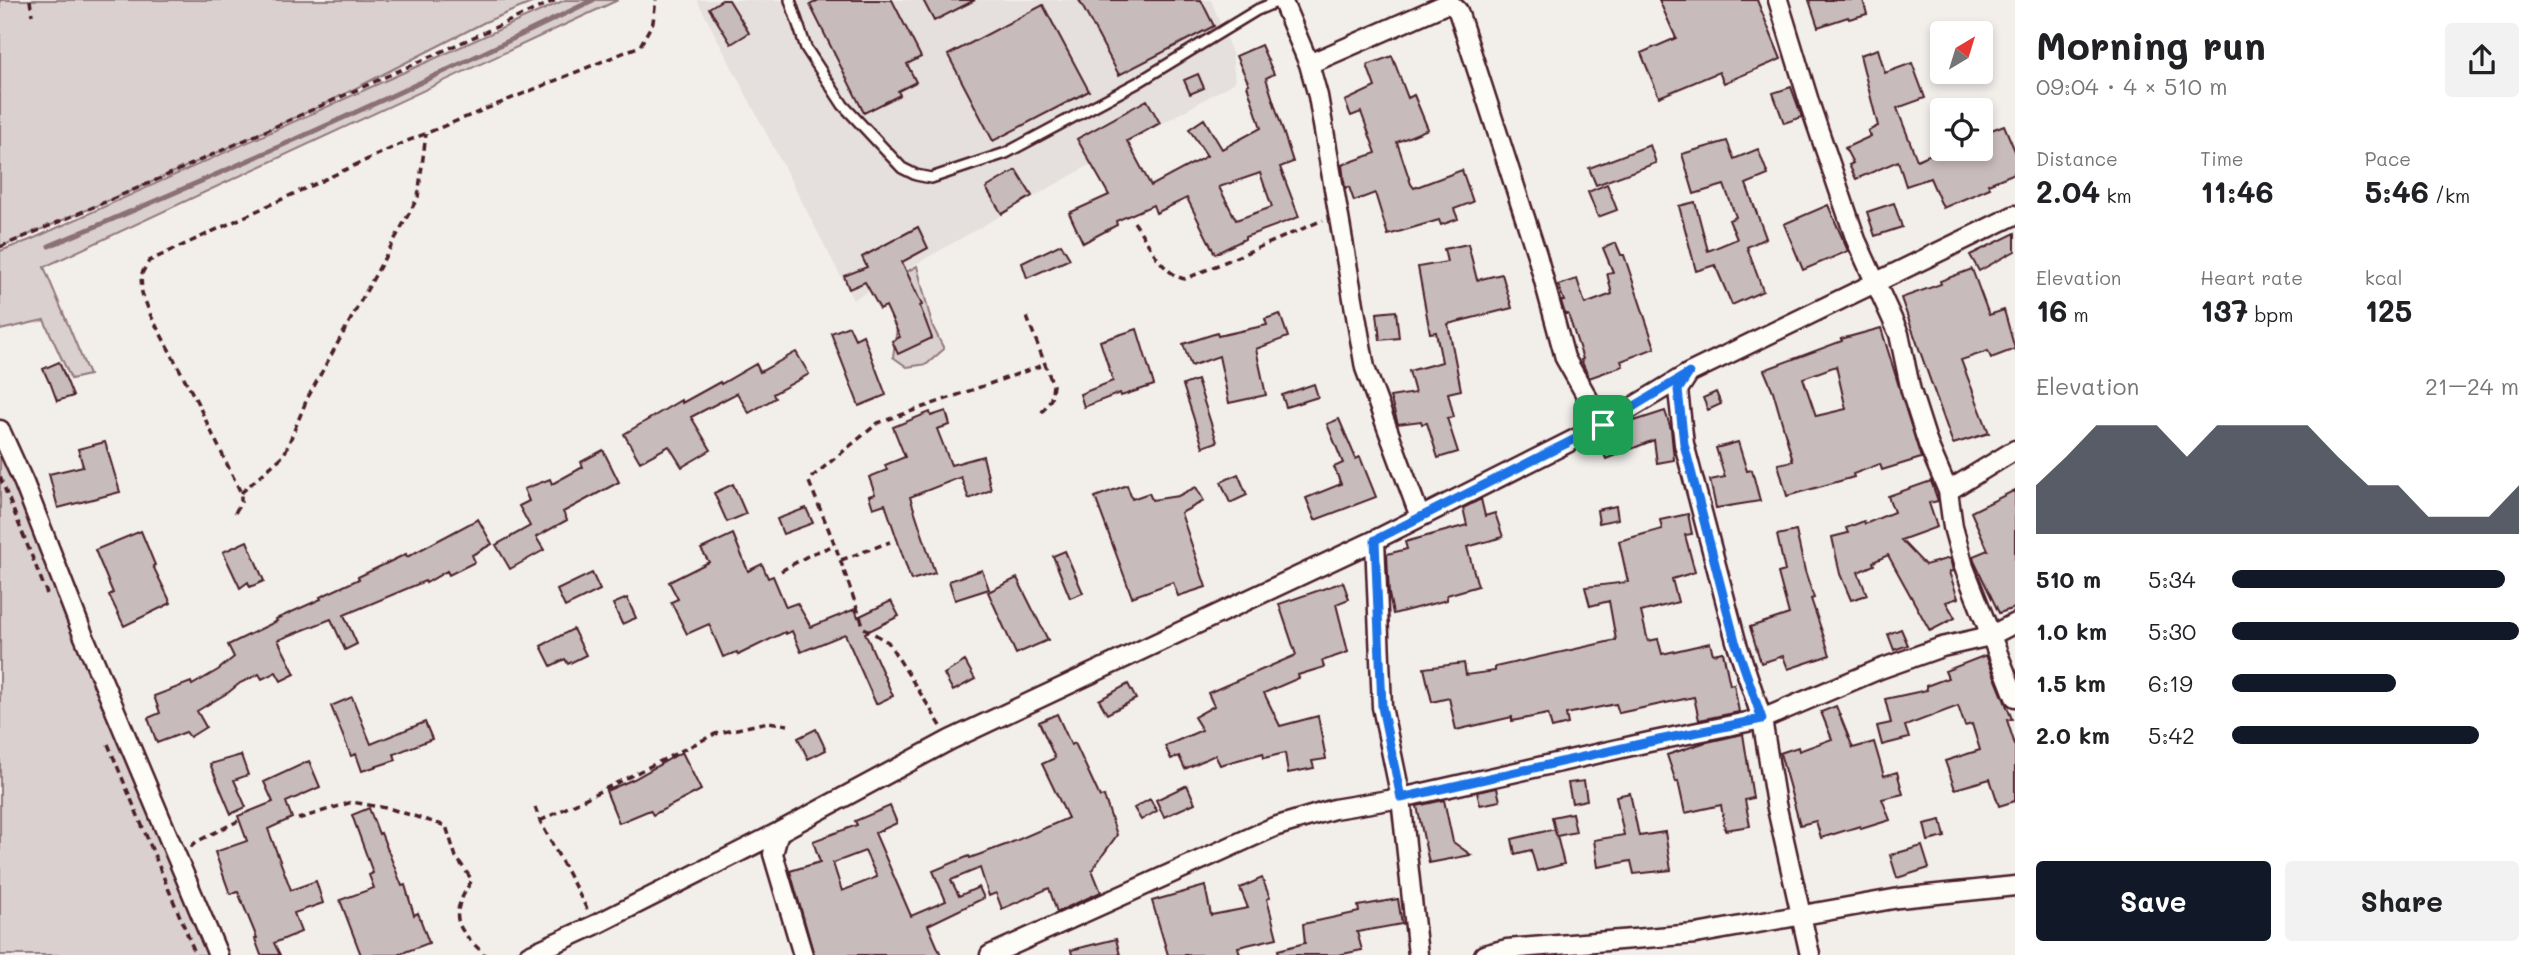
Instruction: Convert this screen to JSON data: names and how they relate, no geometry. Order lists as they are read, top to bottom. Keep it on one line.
{"north":"top right","page":{"heading":["Morning run","09:04 · 4 × 510 m"],"stats":[["Distance","2.04 km"],["Time","11:46"],["Pace","5:46 /km"],["Elevation","16 m"],["Heart rate","137 bpm"],["kcal","125"]],"chart":["Elevation","21–24 m"],"list":[{"name":"510 m","note":"5:34"},{"name":"1.0 km","note":"5:30"},{"name":"1.5 km","note":"6:19"},{"name":"2.0 km","note":"5:42"}],"buttons":["Save","Share"]}}
